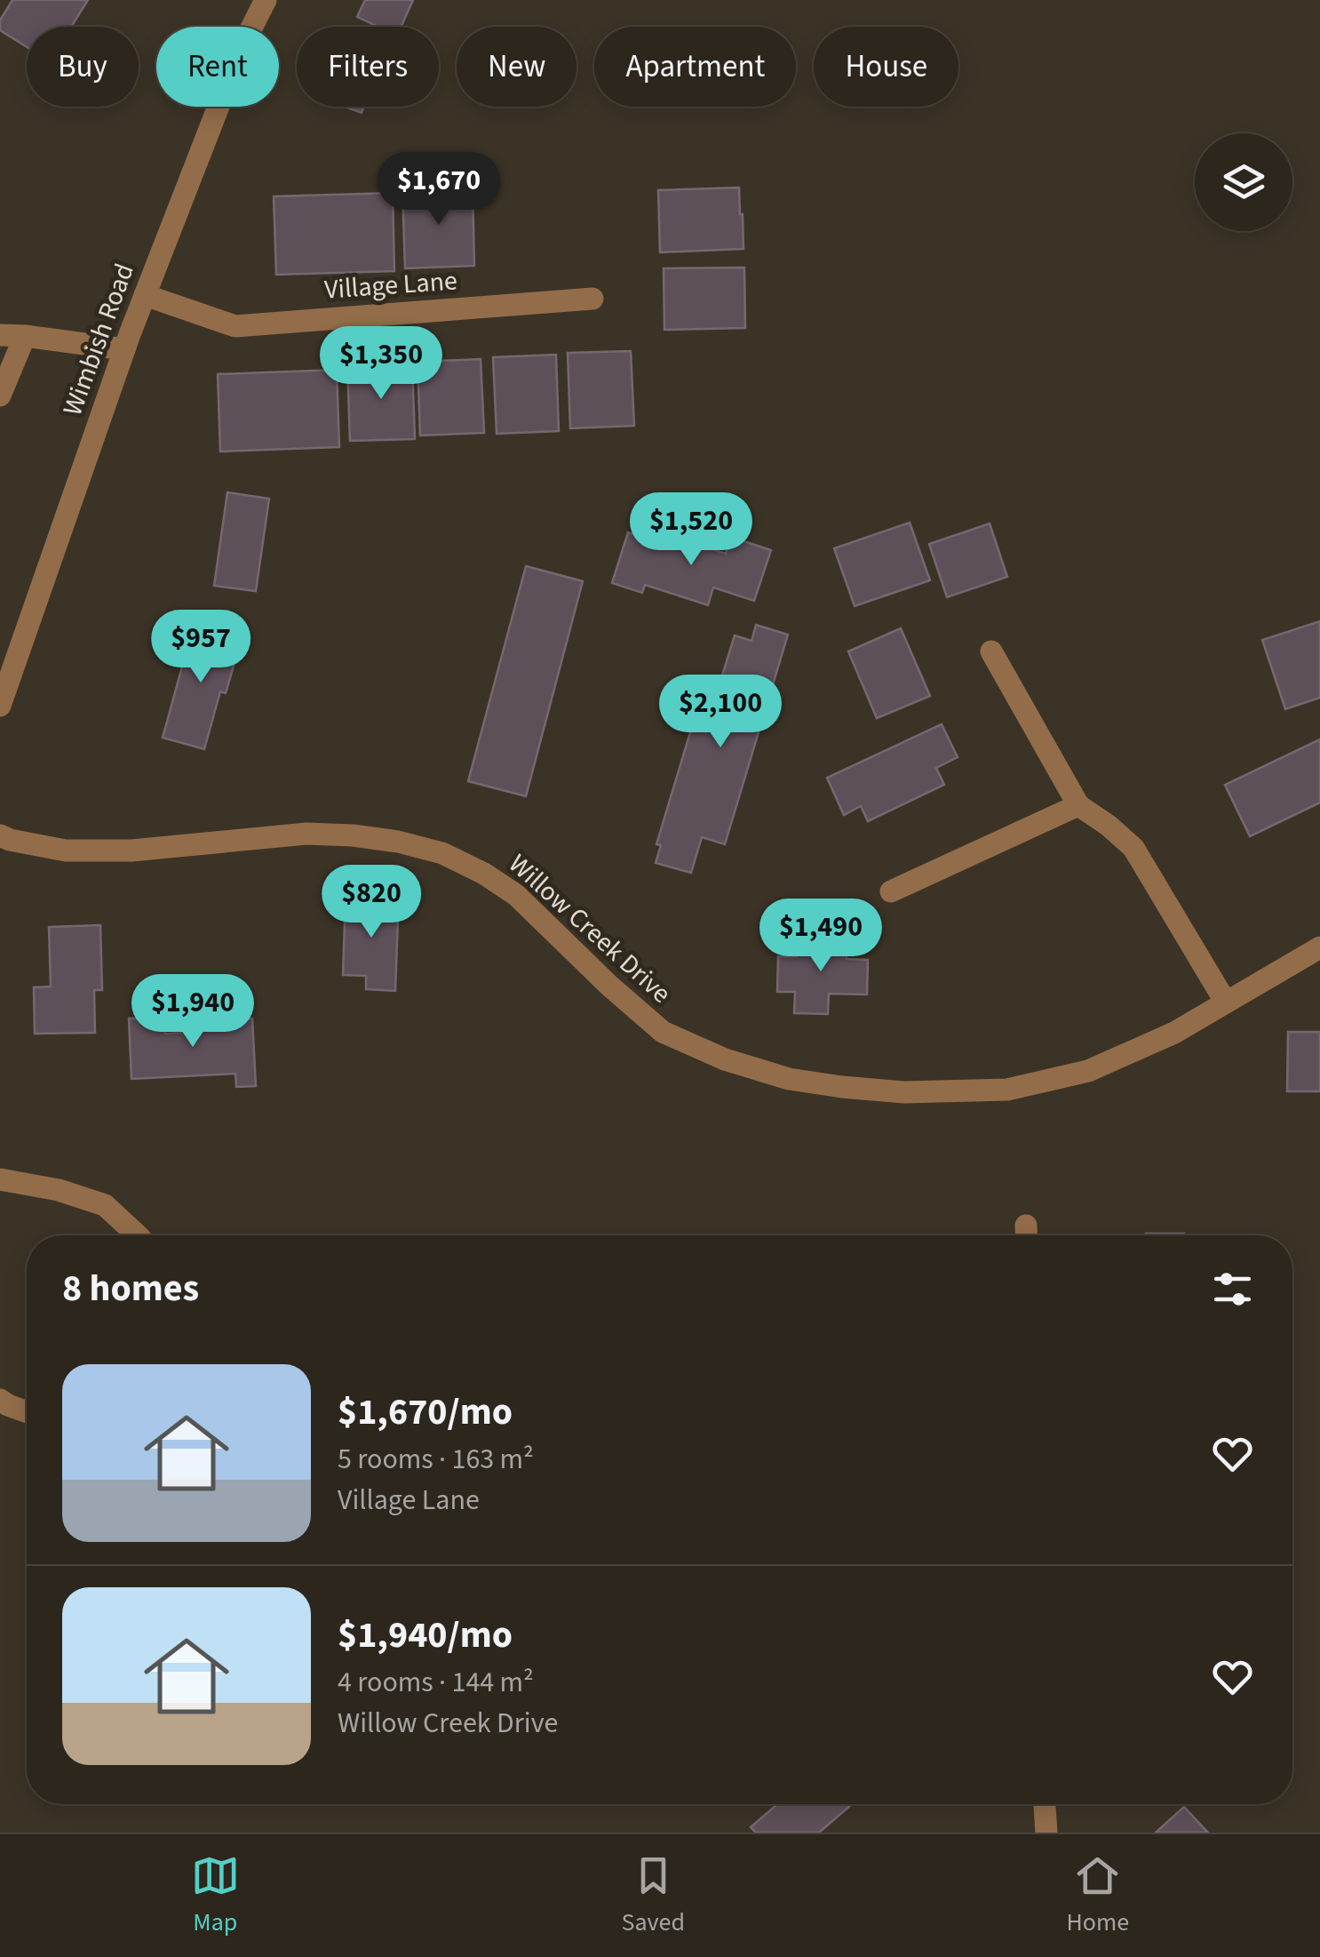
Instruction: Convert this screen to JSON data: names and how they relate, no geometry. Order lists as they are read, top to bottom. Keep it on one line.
{"streets":{"street":["Village Lane","Wimbish Road","Willow Creek Drive"]},"crossings":[["Village Lane","Wimbish Road"]],"page":{"chip":["Buy","Rent","Filters","New","Apartment","House"],"price":["$1,670","$1,350","$1,520","$957","$2,100","$820","$1,490","$1,940"],"heading":"8 homes","list":[{"name":"$1,670/mo","note":"5 rooms · 163 m² · Village Lane"},{"name":"$1,940/mo","note":"4 rooms · 144 m² · Willow Creek Drive"}],"tabs":["Map","Saved","Home"]}}
